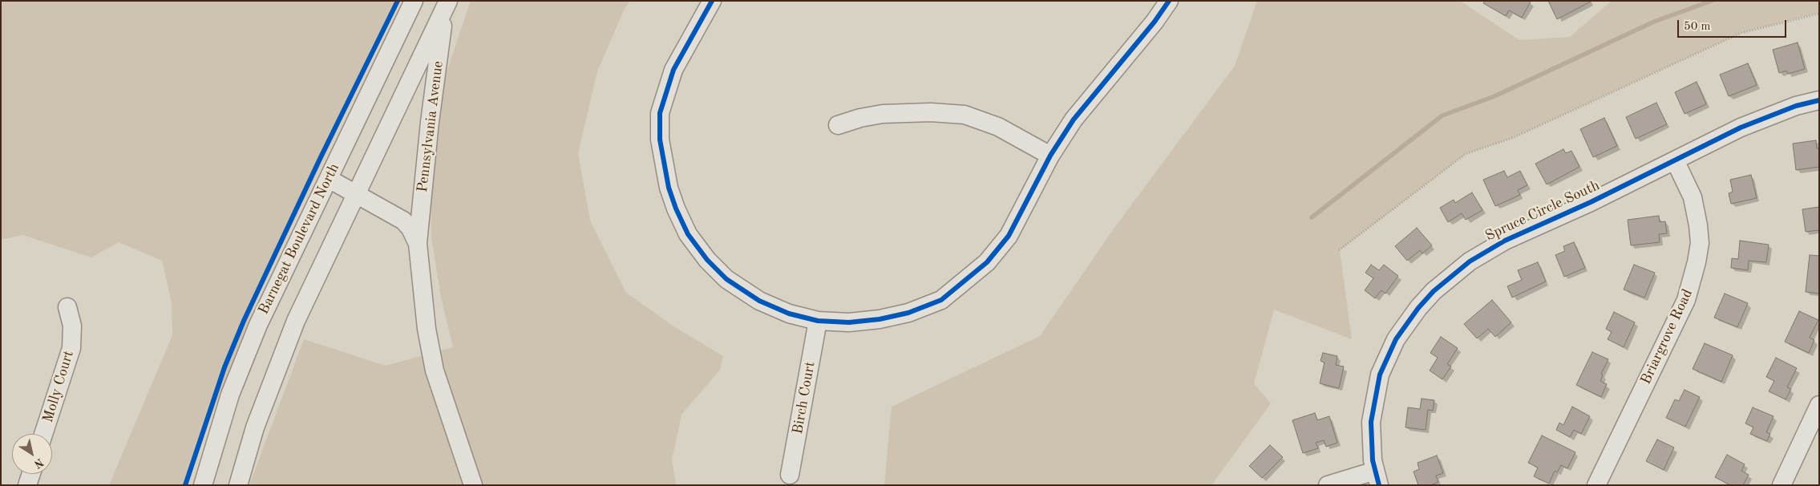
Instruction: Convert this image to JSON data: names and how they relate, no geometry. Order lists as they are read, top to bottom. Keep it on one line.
{"streets":{"street":["Pennsylvania Avenue","Spruce Circle South","Barnegat Boulevard North","Briargrove Road","Molly Court","Birch Court"]},"crossings":[["Pennsylvania Avenue","Barnegat Boulevard North"],["Spruce Circle South","Briargrove Road"]],"scale_bar":"50 m","north":"bottom right"}
